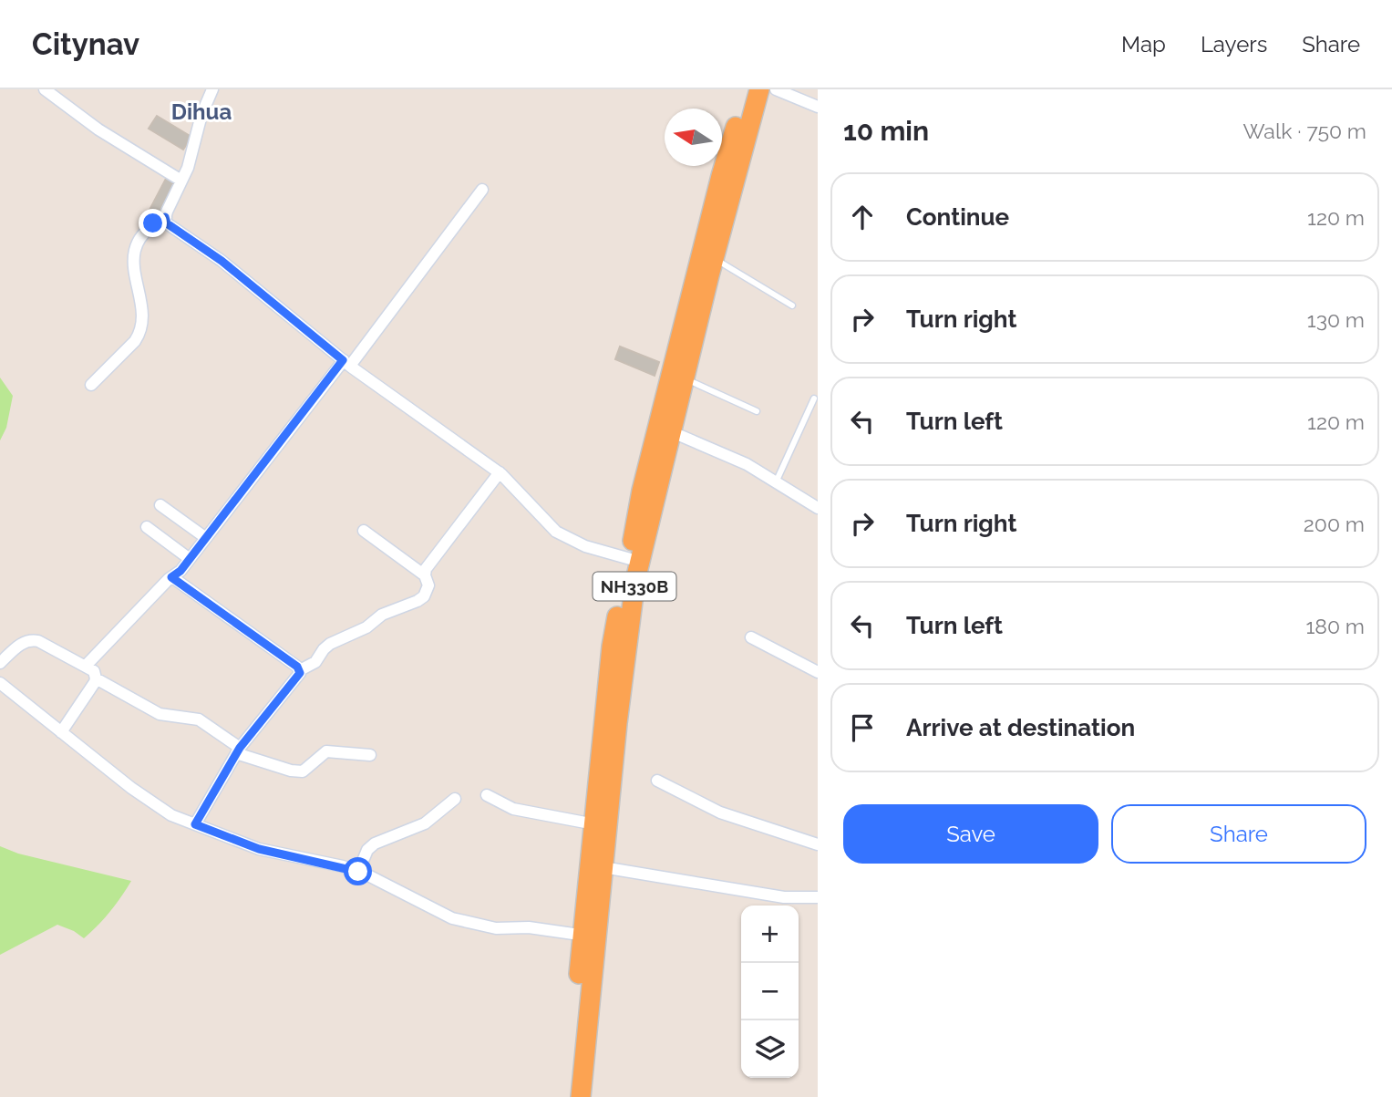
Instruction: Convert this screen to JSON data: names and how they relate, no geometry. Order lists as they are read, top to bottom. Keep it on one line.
{"streets":{"highway":["NH330B"]},"districts":["Dihua"],"north":"left","page":{"header":"Citynav","nav":["Map","Layers","Share"],"heading":["10 min","Walk · 750 m"],"list":[["Continue","120 m"],["Turn right","130 m"],["Turn left","120 m"],["Turn right","200 m"],["Turn left","180 m"],"Arrive at destination"],"buttons":["Save","Share"],"map_buttons":["+","−"]}}
